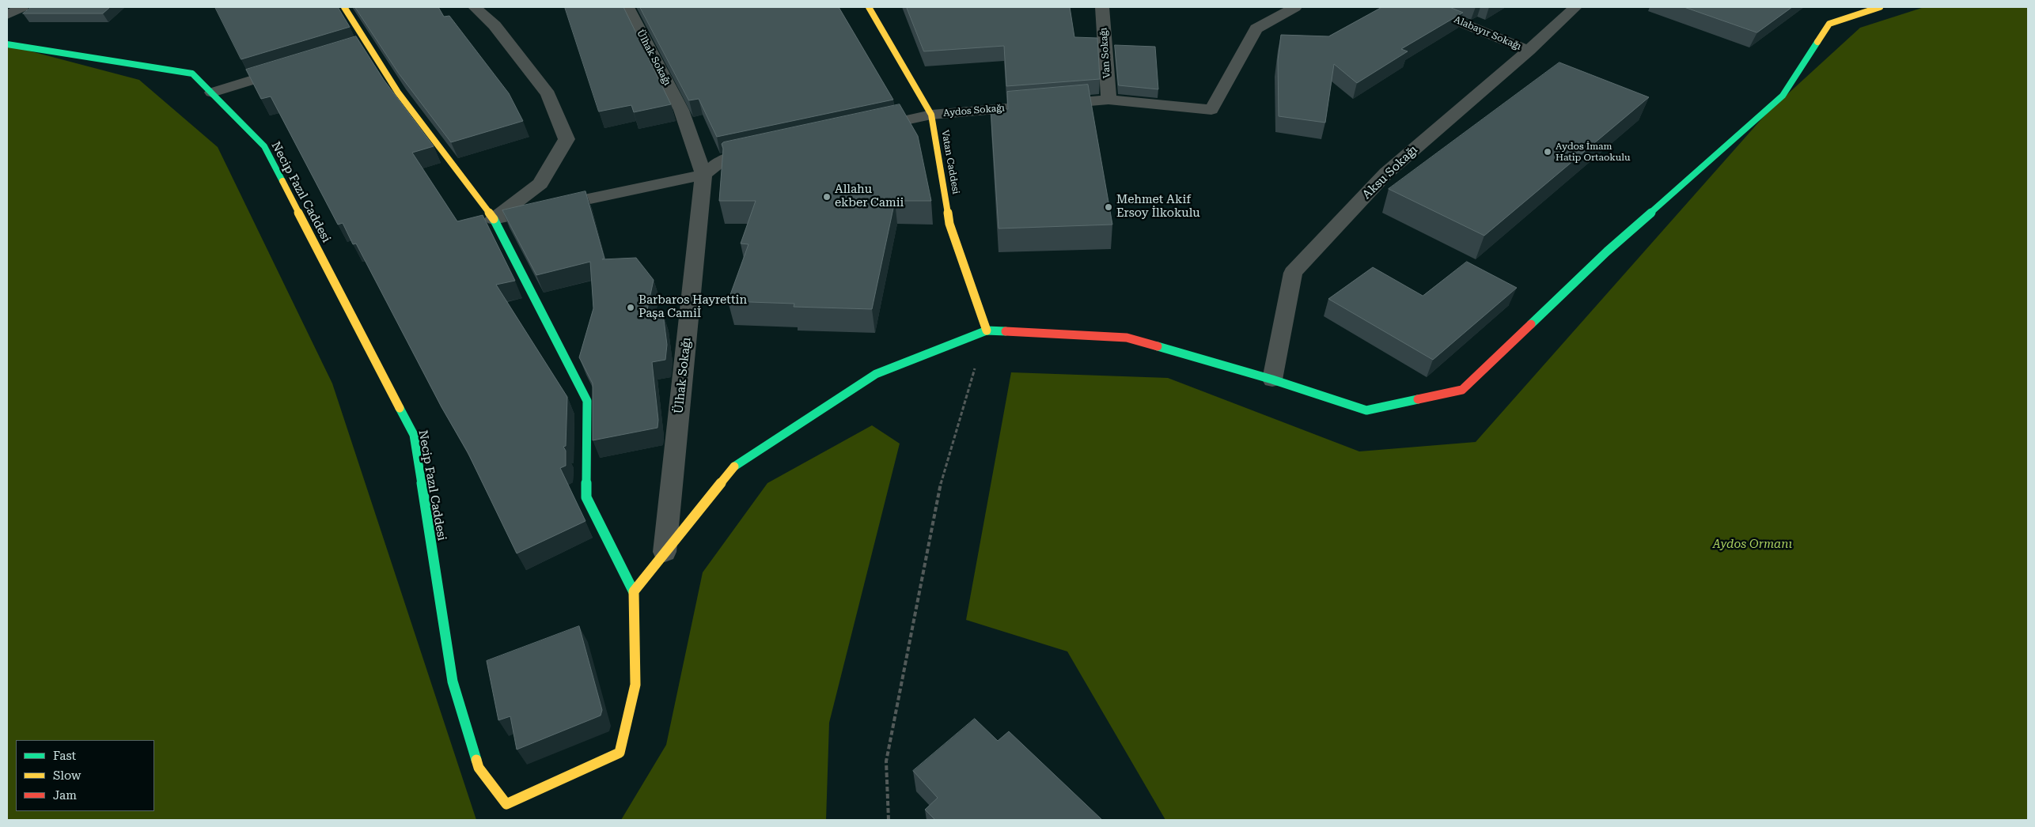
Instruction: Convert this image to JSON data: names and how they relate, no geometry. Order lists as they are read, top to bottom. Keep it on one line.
{"streets":{"street":["Alabayır Sokağı","Van Sokağı","Ülhak Sokağı","Aydos Sokağı","Vatan Caddesi","Aksu Sokağı","Necip Fazıl Caddesi"]},"crossings":[["Alabayır Sokağı","Aksu Sokağı"],["Van Sokağı","Aydos Sokağı"],["Aydos Sokağı","Vatan Caddesi"]],"parks":["Aydos Ormanı"],"places":["Aydos İmam Hatip Ortaokulu","Allahu ekber Camii","Mehmet Akif Ersoy İlkokulu","Barbaros Hayrettin Paşa Camiİ"],"legend":["Fast","Slow","Jam"]}
